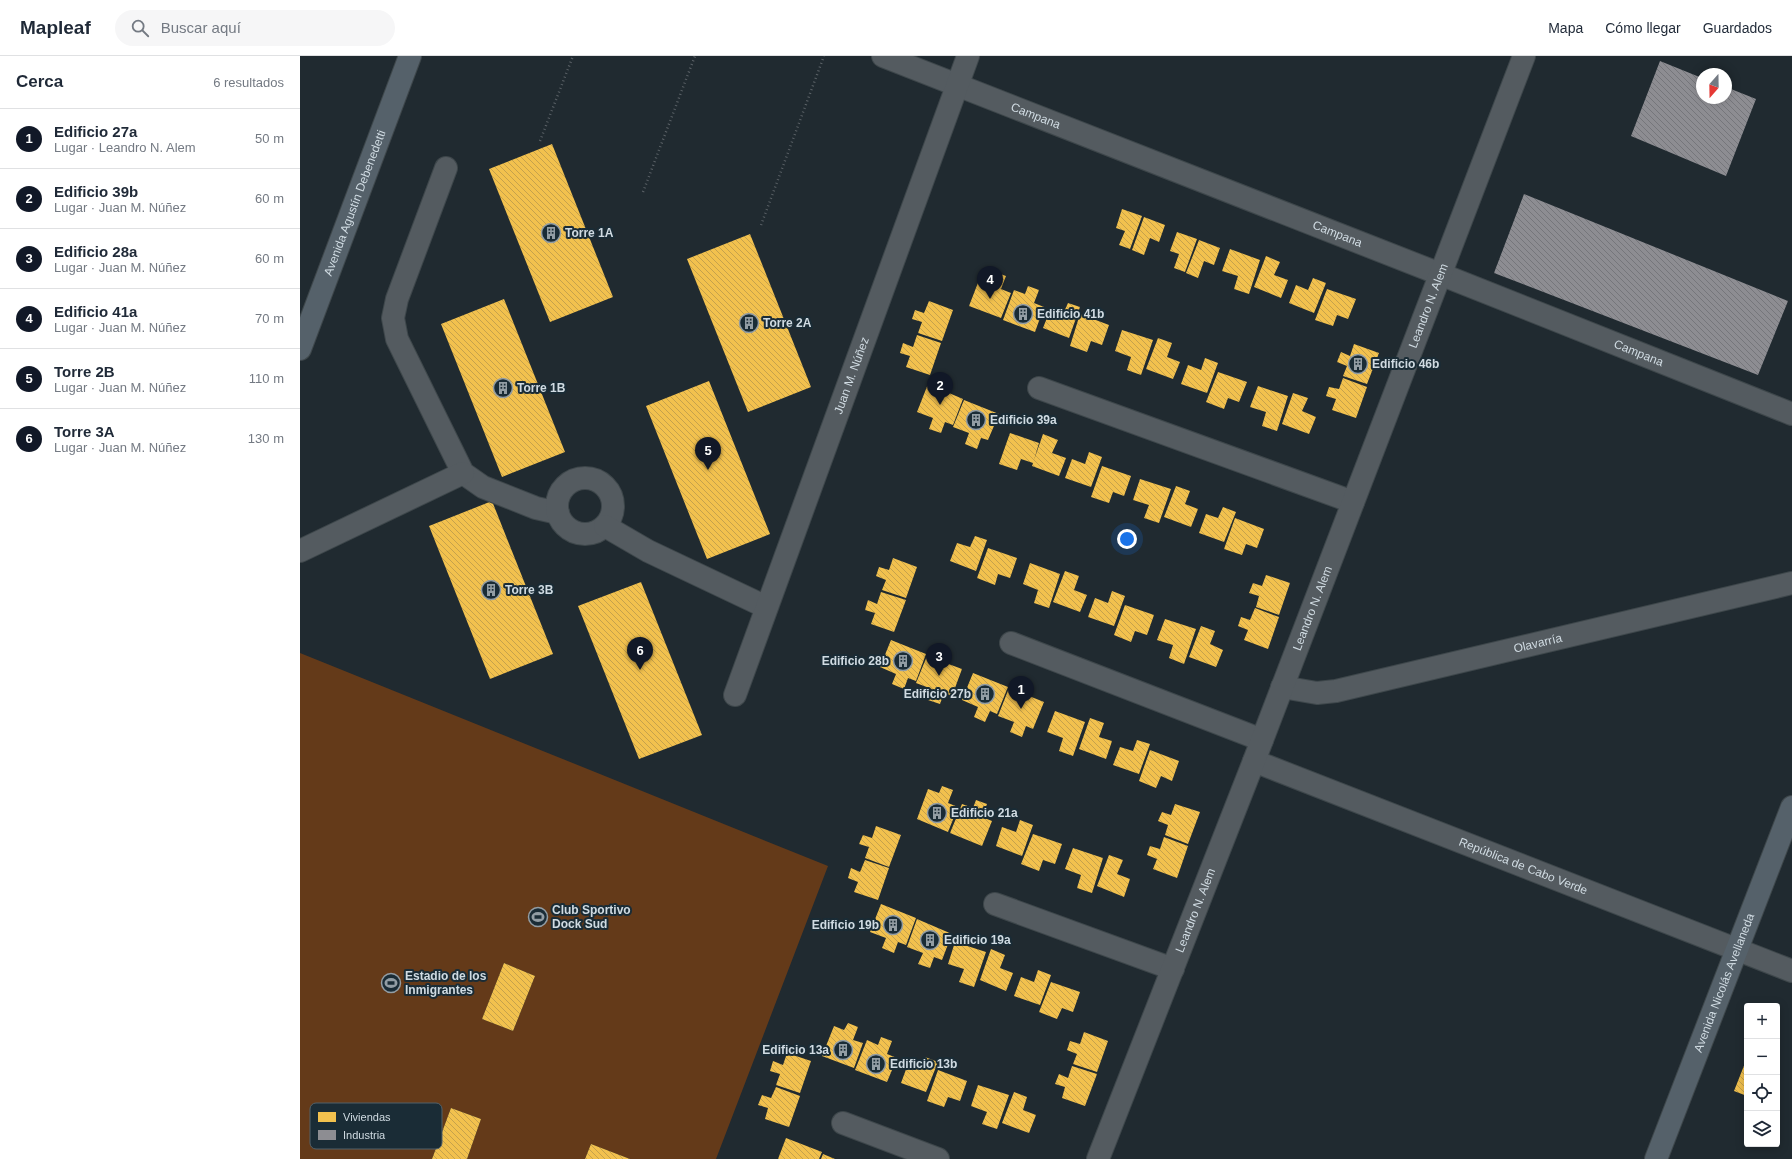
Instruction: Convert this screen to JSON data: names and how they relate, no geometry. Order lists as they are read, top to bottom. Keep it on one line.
{"streets":{"main road":["Avenida Agustín Debenedetti","Avenida Nicolás Avellaneda"],"street":["Campana","Leandro N. Alem","Juan M. Núñez","Olavarría","República de Cabo Verde"]},"crossings":[["Campana","Leandro N. Alem"],["Campana","Juan M. Núñez"],["Leandro N. Alem","Olavarría"],["Leandro N. Alem","República de Cabo Verde"],["República de Cabo Verde","Avenida Nicolás Avellaneda"]],"places":{"building":["Torre 1A","Edificio 41b","Torre 2A","Edificio 46b","Torre 1B","Edificio 39a","Torre 3B","Edificio 28b","Edificio 27b","Edificio 21a","Edificio 19b","Edificio 19a","Edificio 13a","Edificio 13b"],"sports":["Club Sportivo Dock Sud","Estadio de los Inmigrantes"]},"legend":["Viviendas","Industria"],"north":"bottom","page":{"header":"Mapleaf","search":"Buscar aquí","nav":["Mapa","Cómo llegar","Guardados"],"heading":["Cerca","6 resultados"],"list":[{"mark":"1","name":"Edificio 27a","note":"Lugar · Leandro N. Alem","value":"50 m"},{"mark":"2","name":"Edificio 39b","note":"Lugar · Juan M. Núñez","value":"60 m"},{"mark":"3","name":"Edificio 28a","note":"Lugar · Juan M. Núñez","value":"60 m"},{"mark":"4","name":"Edificio 41a","note":"Lugar · Juan M. Núñez","value":"70 m"},{"mark":"5","name":"Torre 2B","note":"Lugar · Juan M. Núñez","value":"110 m"},{"mark":"6","name":"Torre 3A","note":"Lugar · Juan M. Núñez","value":"130 m"}],"pins":["4","2","5","6","3","1"],"map_buttons":["+","−"]}}
